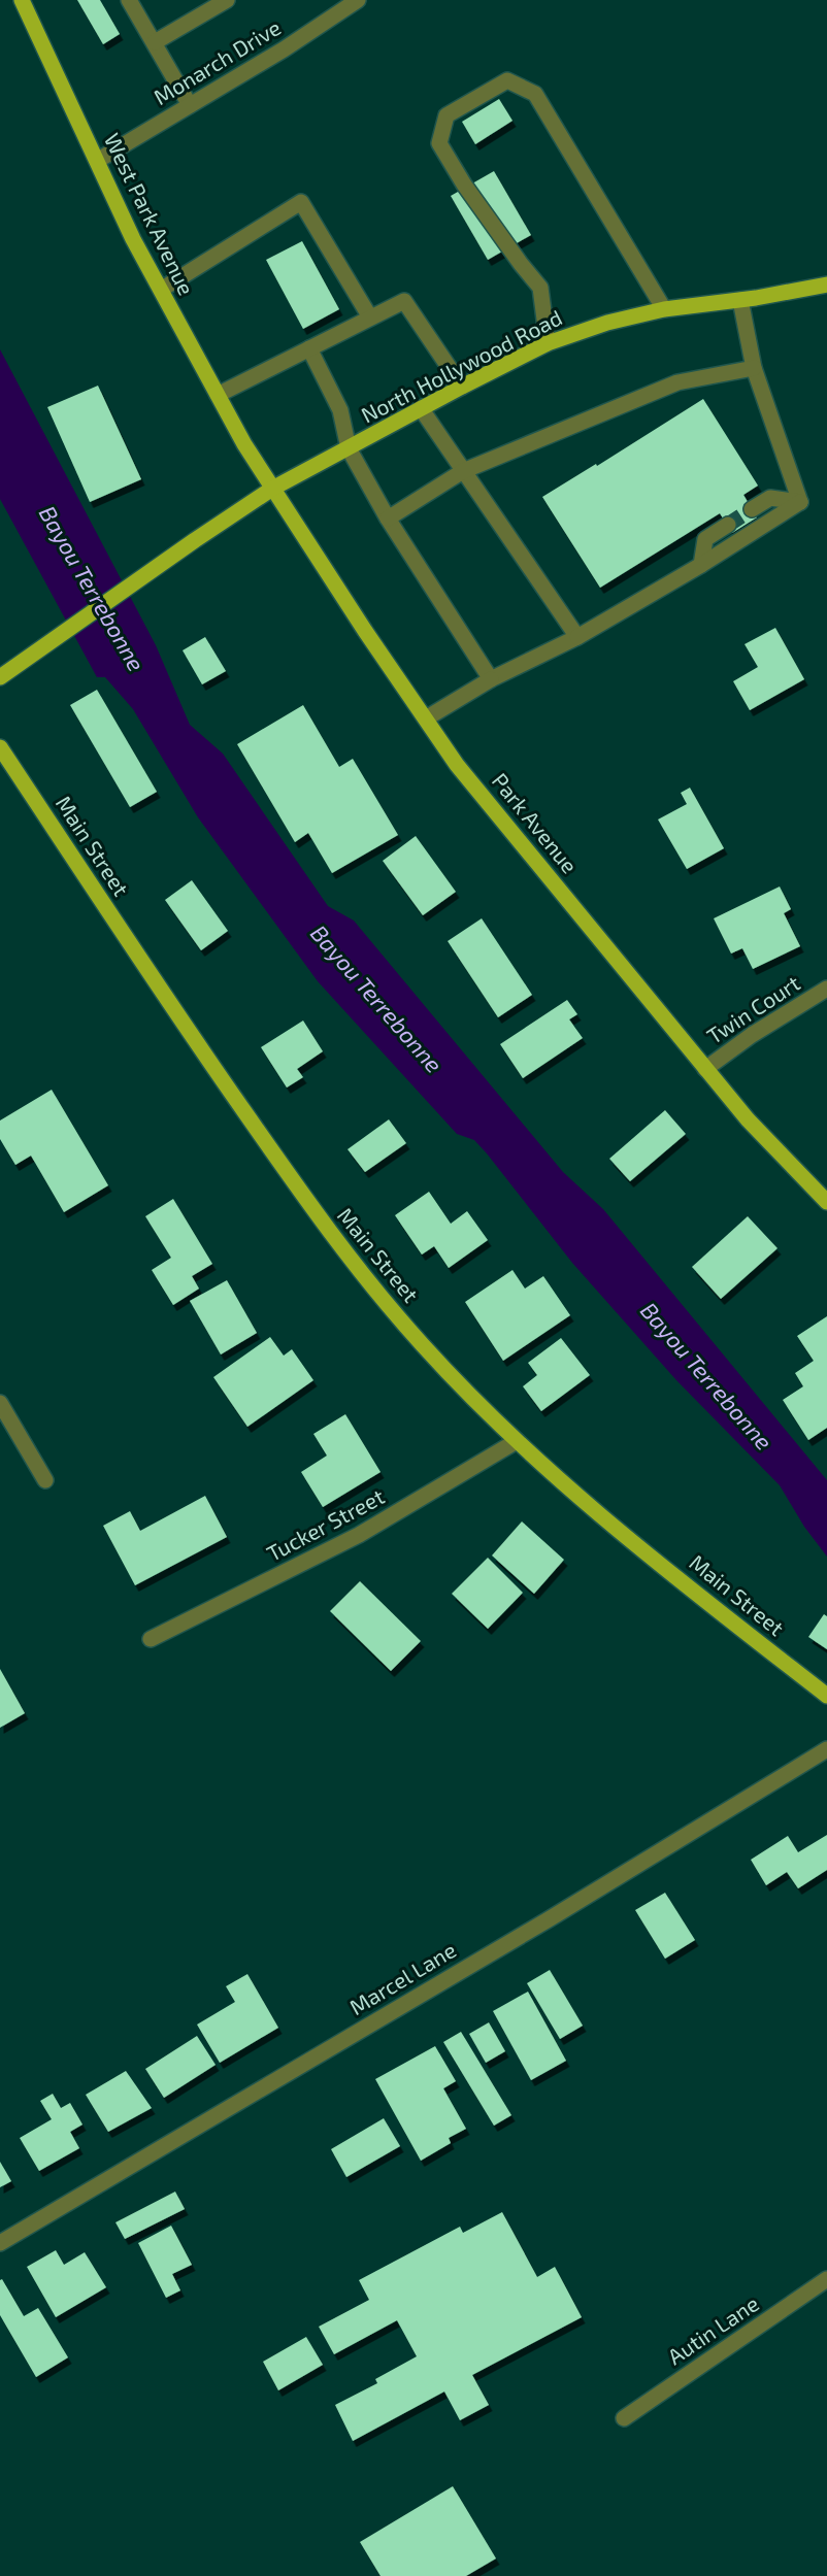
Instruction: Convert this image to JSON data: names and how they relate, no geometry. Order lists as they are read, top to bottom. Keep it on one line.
{"streets":{"main road":["West Park Avenue","North Hollywood Road","Park Avenue","Main Street"],"street":["Monarch Drive","Twin Court","Tucker Street","Marcel Lane","Autin Lane"]},"crossings":[["Monarch Drive","West Park Avenue"],["West Park Avenue","Park Avenue"],["North Hollywood Road","Park Avenue"],["Park Avenue","Twin Court"],["Main Street","Tucker Street"]],"water":["Bayou Terrebonne"]}
